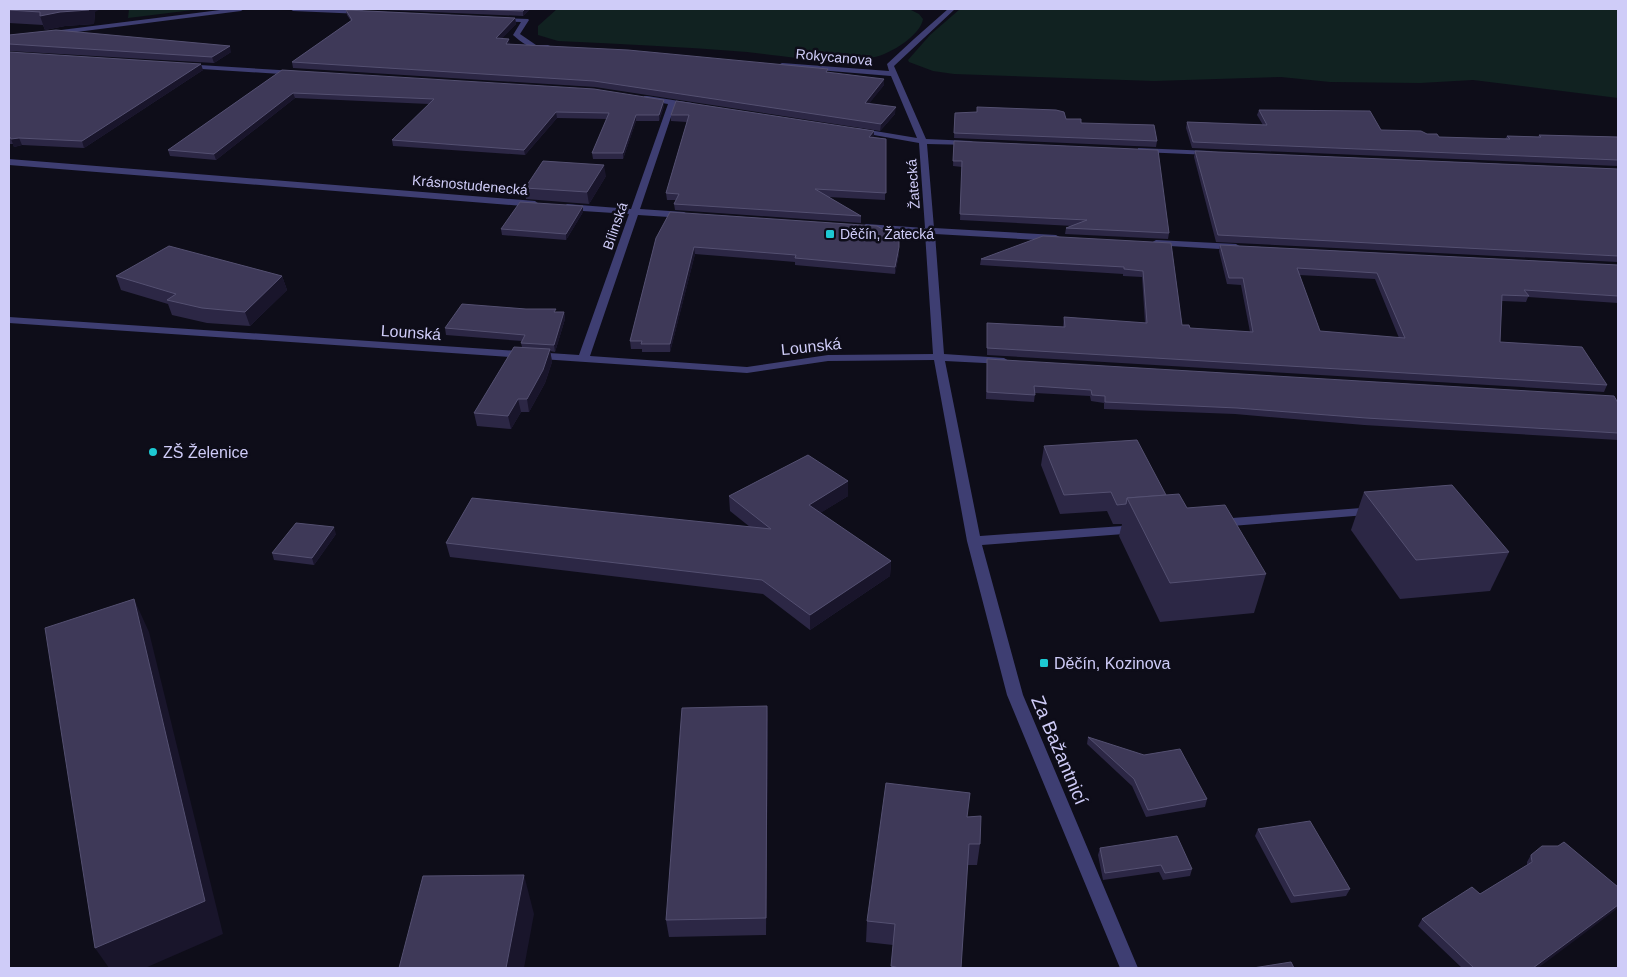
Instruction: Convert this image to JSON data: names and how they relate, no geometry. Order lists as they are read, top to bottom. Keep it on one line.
{"streets":{"street":["Rokycanova","Žatecká","Krásnostudenecká","Bílinská","Lounská","Za Bažantnicí"]},"crossings":[["Rokycanova","Žatecká"],["Žatecká","Lounská"],["Žatecká","Za Bažantnicí"],["Krásnostudenecká","Bílinská"],["Bílinská","Lounská"],["Lounská","Za Bažantnicí"]],"places":{"transit":["Děčín, Žatecká","Děčín, Kozinova"],"other":["ZŠ Želenice"]}}
